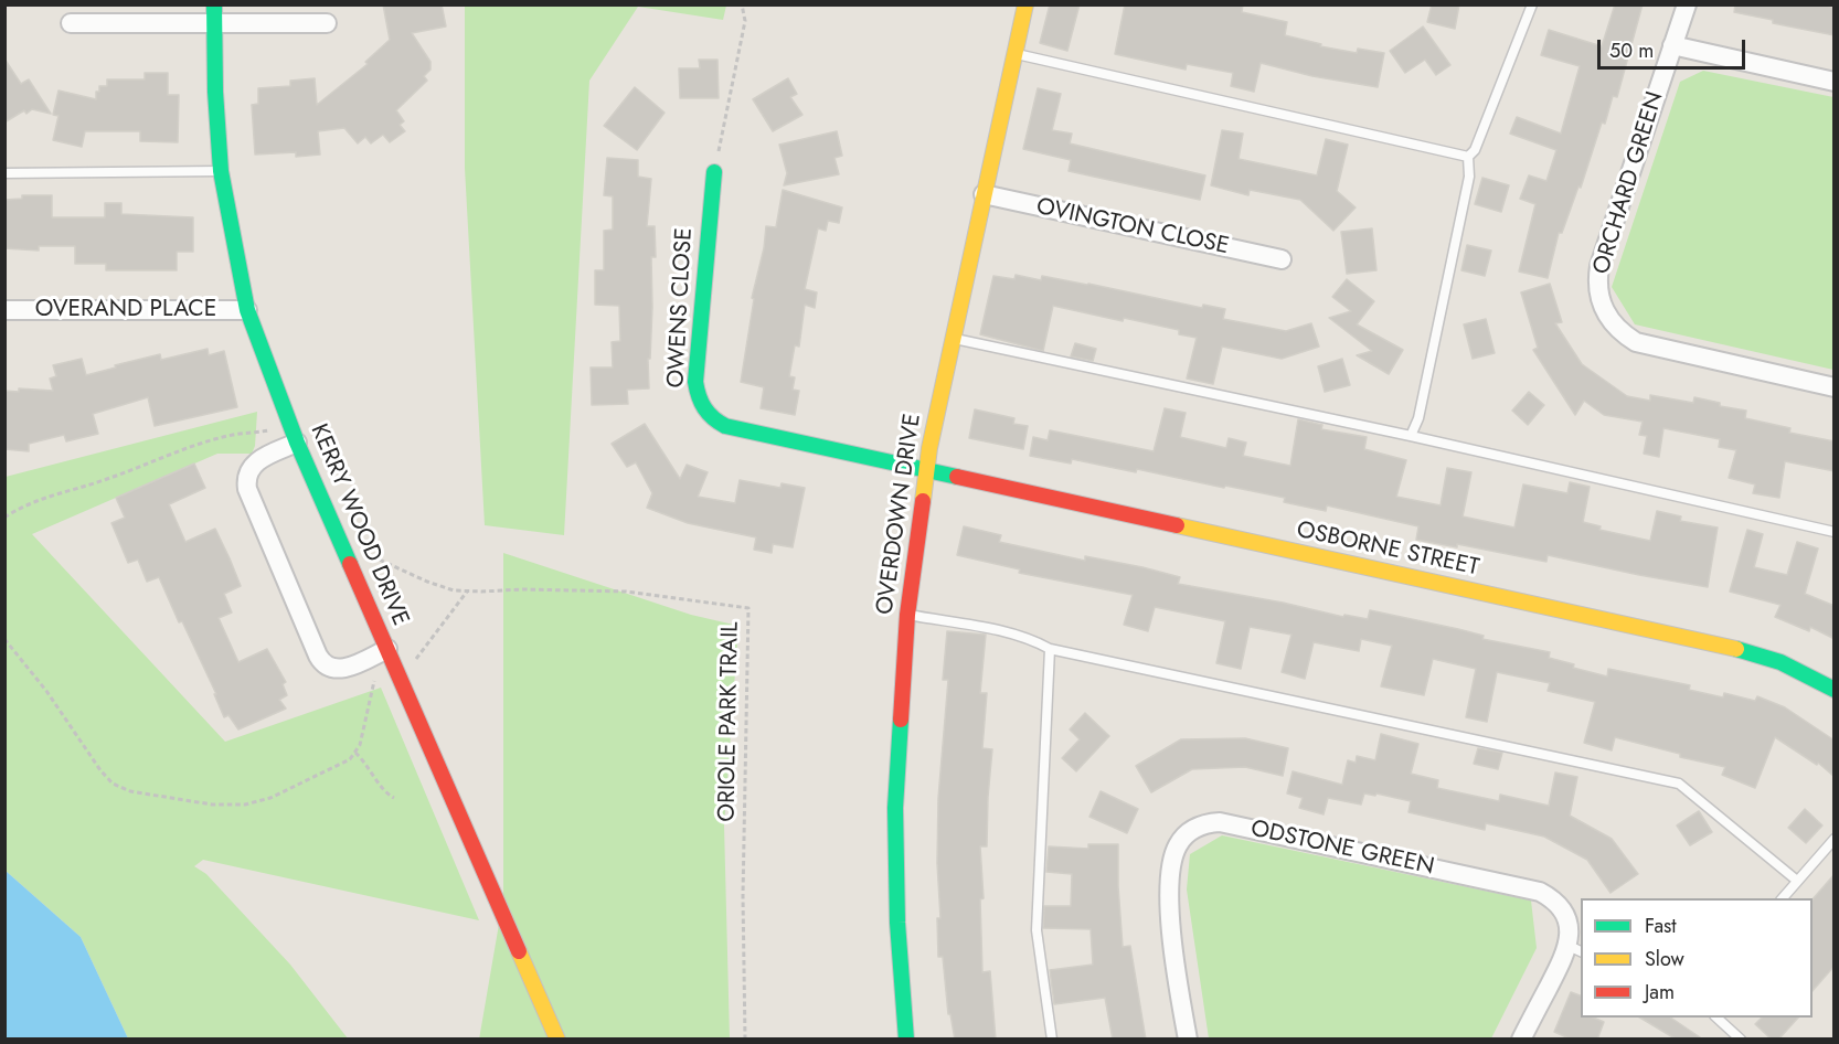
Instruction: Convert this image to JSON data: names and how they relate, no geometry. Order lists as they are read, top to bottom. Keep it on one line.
{"streets":{"street":["ORCHARD GREEN","OVINGTON CLOSE","OWENS CLOSE","OVERAND PLACE","OVERDOWN DRIVE","KERRY WOOD DRIVE","OSBORNE STREET","ODSTONE GREEN"],"path":["ORIOLE PARK TRAIL"]},"crossings":[["OVINGTON CLOSE","OVERDOWN DRIVE"],["OWENS CLOSE","OVERDOWN DRIVE"],["OWENS CLOSE","OSBORNE STREET"],["OVERAND PLACE","KERRY WOOD DRIVE"],["OVERDOWN DRIVE","OSBORNE STREET"]],"legend":["Fast","Slow","Jam"],"scale_bar":"50 m"}
